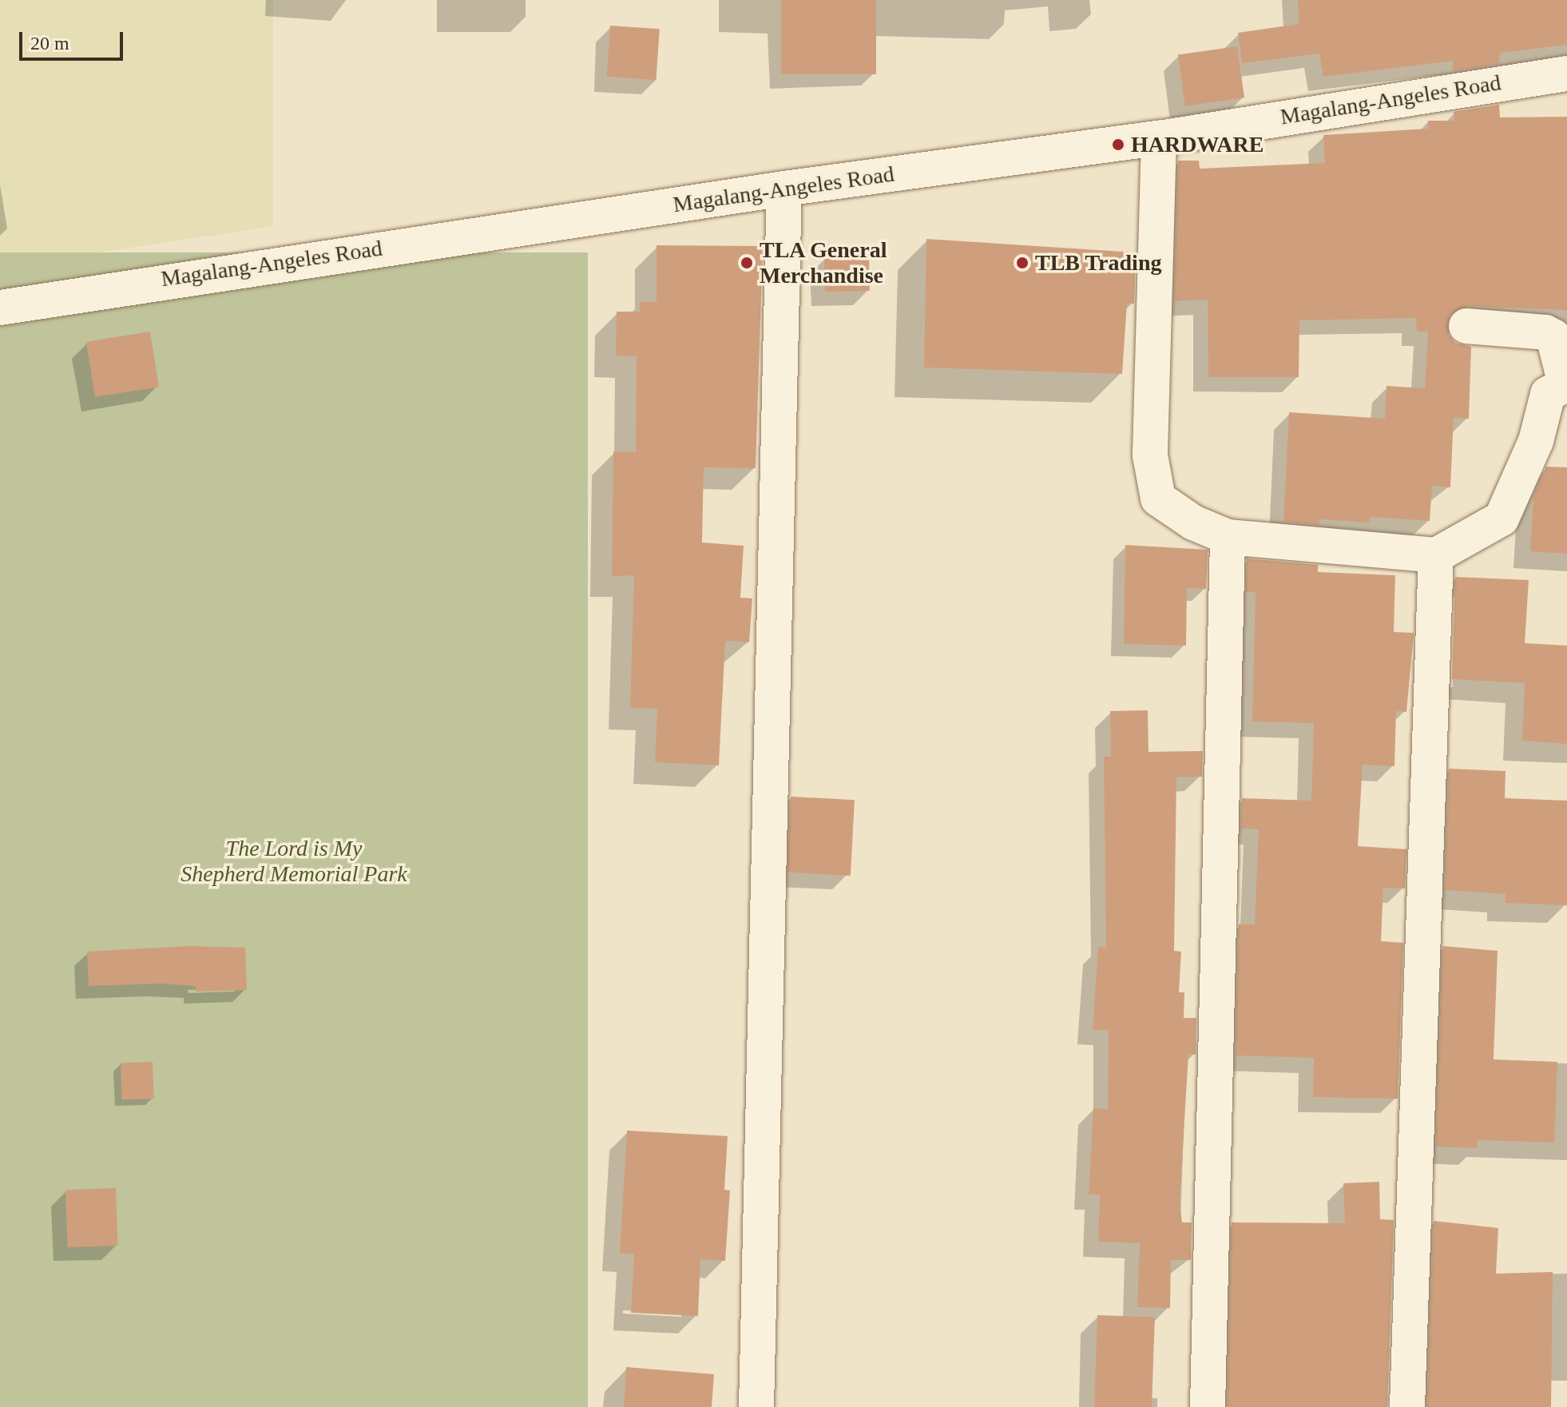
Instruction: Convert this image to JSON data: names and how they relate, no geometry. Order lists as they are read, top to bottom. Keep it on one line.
{"streets":{"street":["Magalang-Angeles Road"]},"parks":["The Lord is My Shepherd Memorial Park"],"places":["HARDWARE","TLA General Merchandise","TLB Trading"],"scale_bar":"20 m"}
